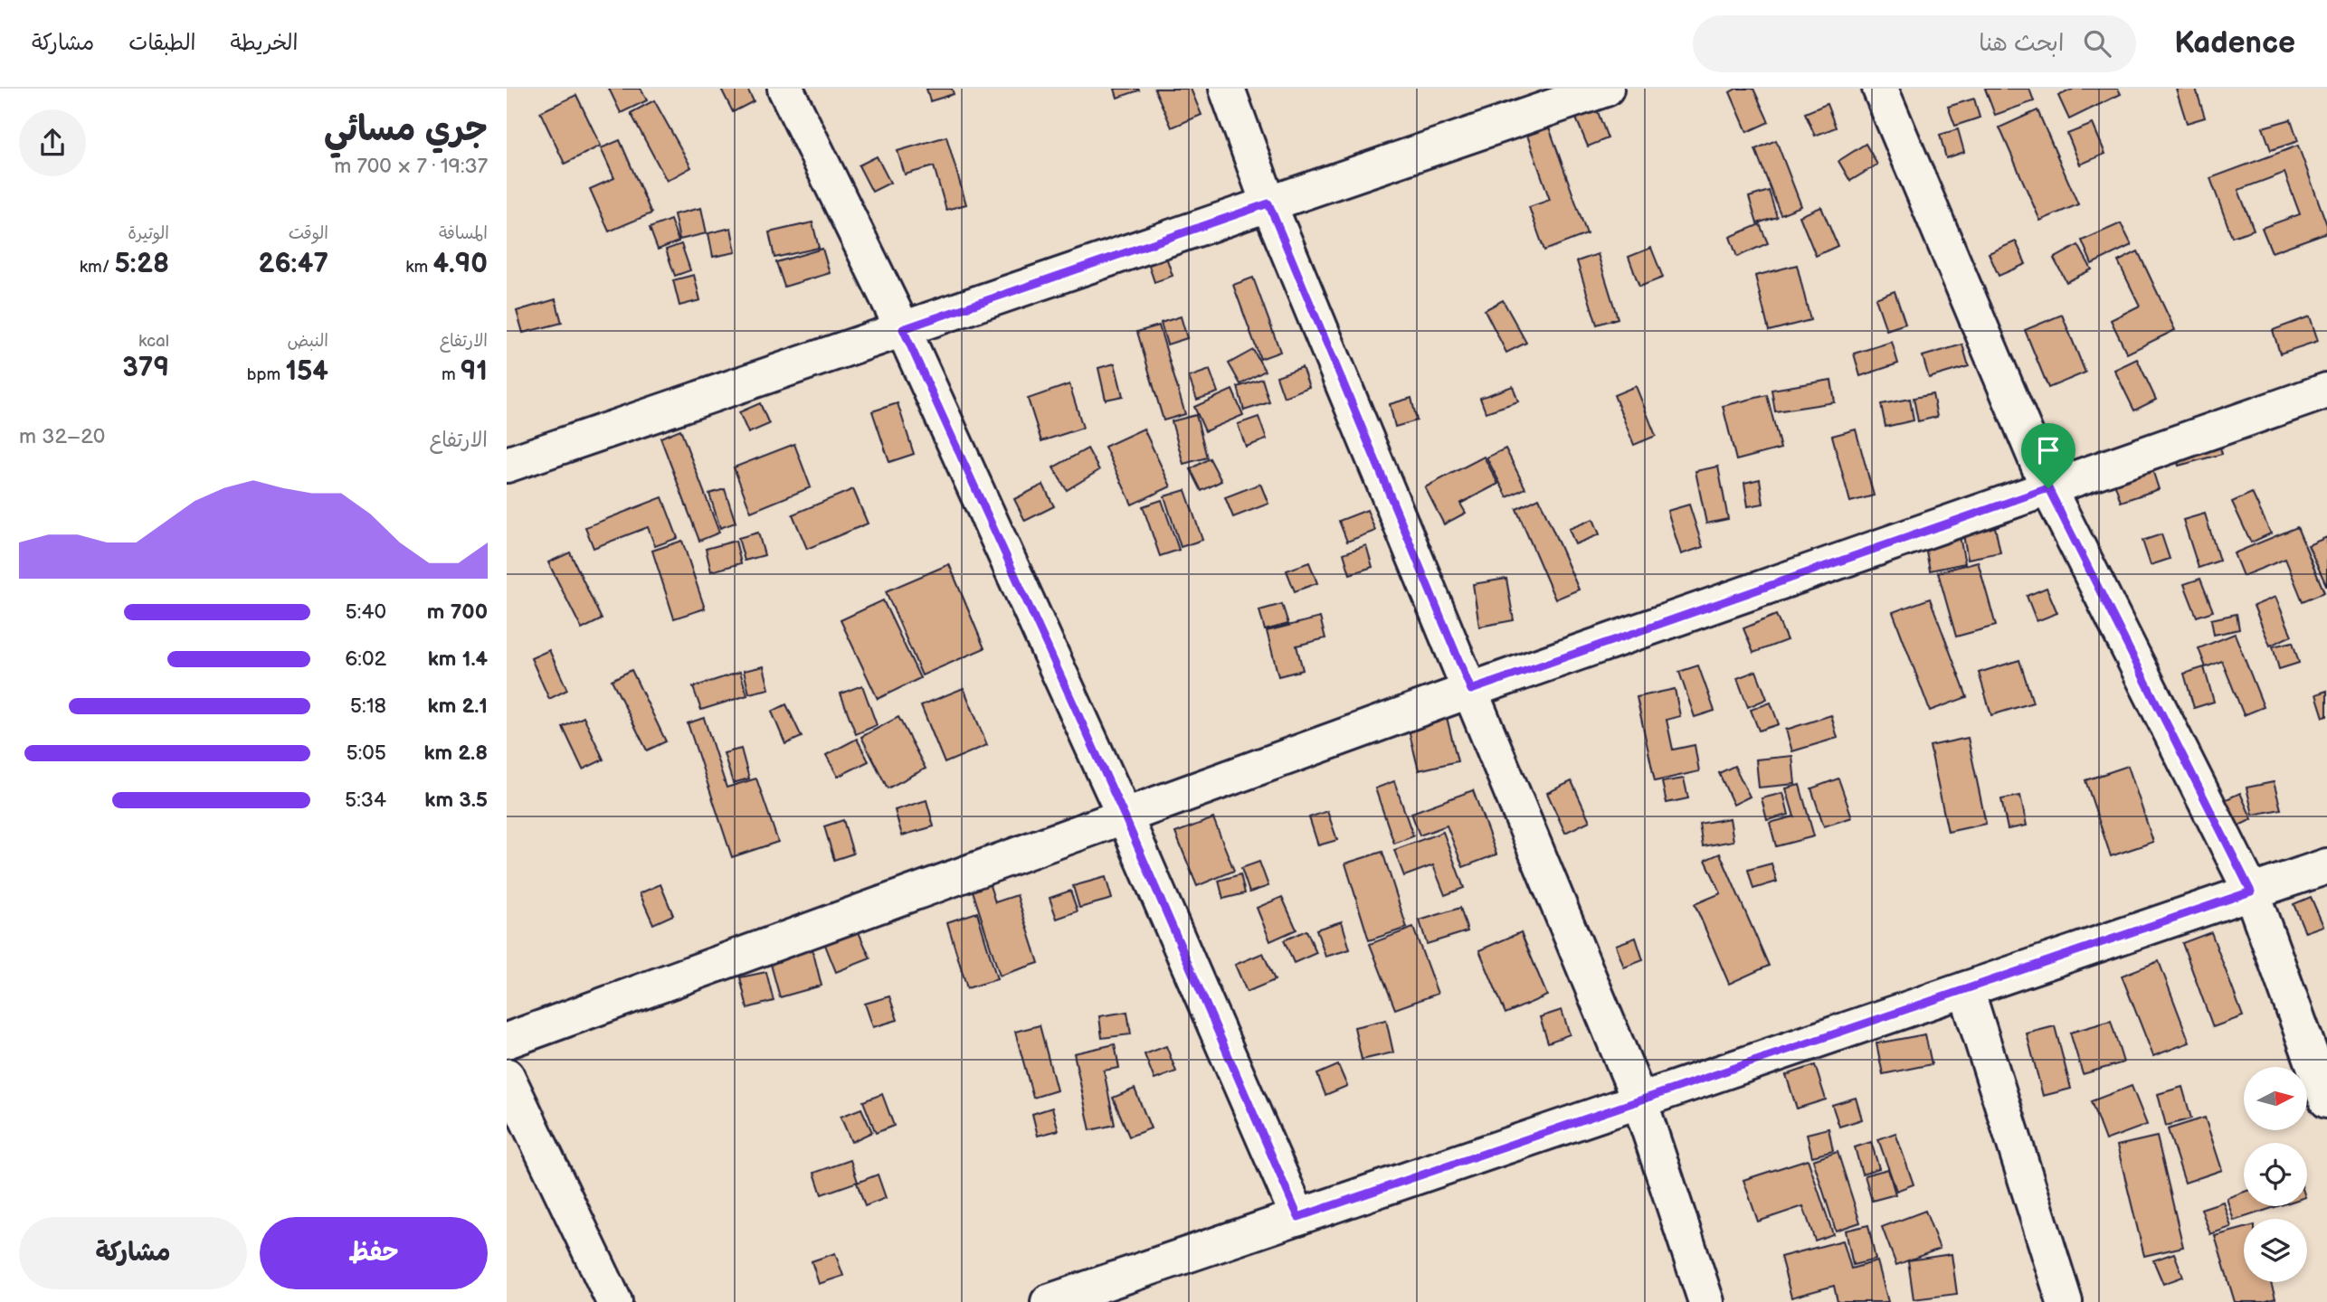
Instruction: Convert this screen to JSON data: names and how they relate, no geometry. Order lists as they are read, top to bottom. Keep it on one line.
{"north":"right","page":{"header":"Kadence","search":"ابحث هنا","nav":["الخريطة","الطبقات","مشاركة"],"heading":["جري مسائي","19:37 · 7 × 700 m"],"stats":[["المسافة","4.90 km"],["الوقت","26:47"],["الوتيرة","5:28 /km"],["الارتفاع","91 m"],["النبض","154 bpm"],["kcal","379"]],"chart":["الارتفاع","20–32 m"],"list":[{"name":"700 m","note":"5:40"},{"name":"1.4 km","note":"6:02"},{"name":"2.1 km","note":"5:18"},{"name":"2.8 km","note":"5:05"},{"name":"3.5 km","note":"5:34"}],"buttons":["حفظ","مشاركة"]}}
